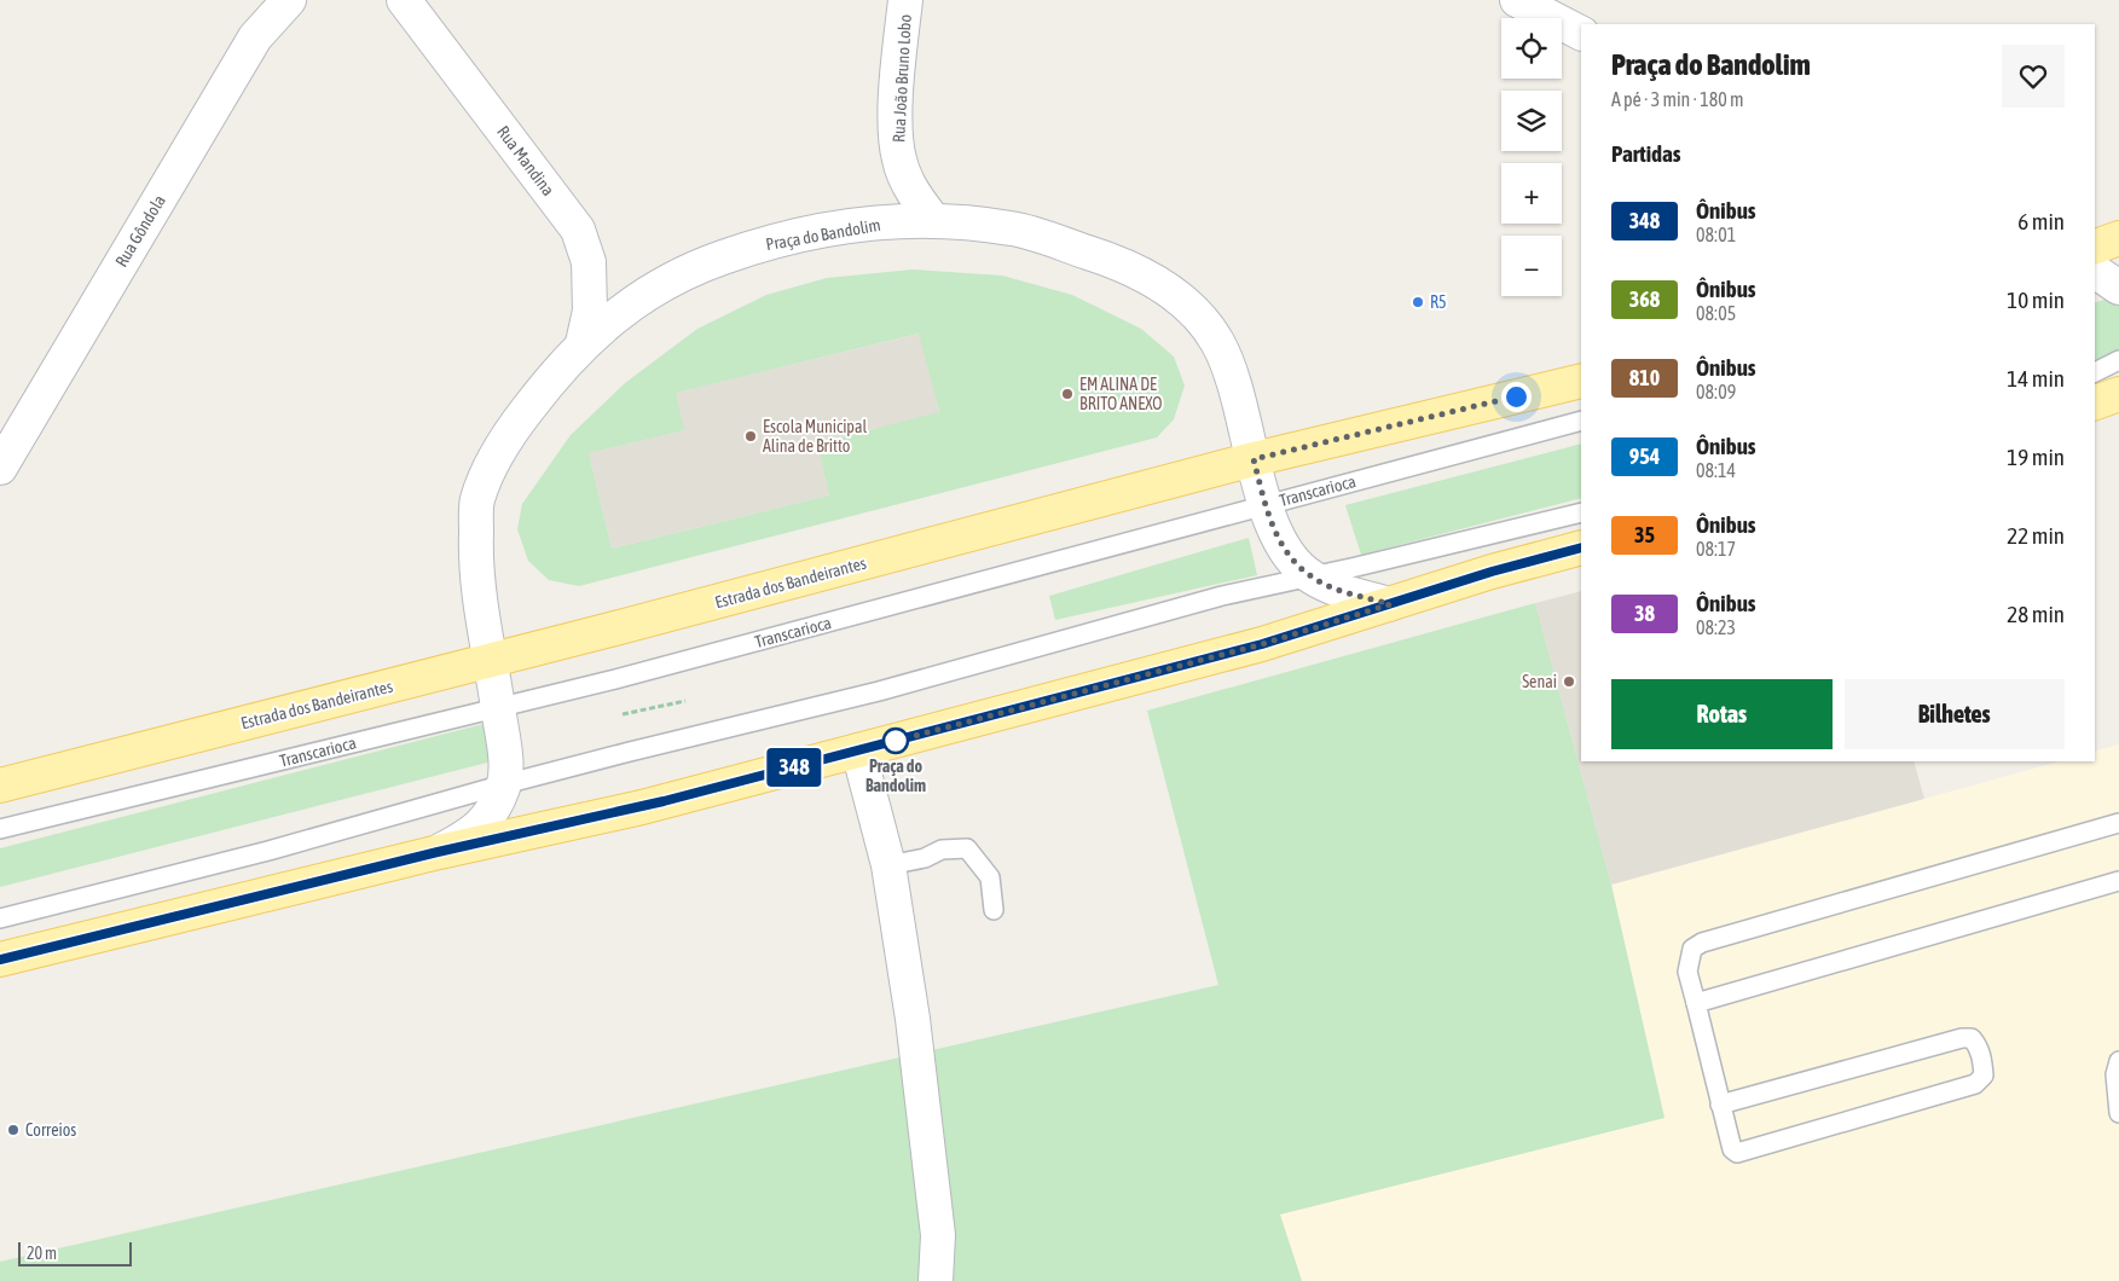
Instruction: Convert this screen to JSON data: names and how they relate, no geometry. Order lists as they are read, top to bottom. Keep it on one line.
{"streets":{"main road":["Estrada dos Bandeirantes"],"street":["Rua João Bruno Lobo","Rua Mandina","Rua Gôndola","Praça do Bandolim"],"lane":["Transcarioca"]},"crossings":[["Rua João Bruno Lobo","Praça do Bandolim"],["Rua Mandina","Praça do Bandolim"],["Praça do Bandolim","Transcarioca"],["Praça do Bandolim","Estrada dos Bandeirantes"]],"places":["R5","EM ALINA DE BRITO ANEXO","Escola Municipal Alina de Britto","Senai","Praça do Bandolim","Correios"],"lines":["bus line 348"],"scale_bar":"20 m","page":{"on_map":"348","map_buttons":["+","−"],"heading":[["Praça do Bandolim","A pé · 3 min · 180 m"],"Partidas"],"list":[{"mark":"348","name":"Ônibus","note":"08:01","value":"6 min"},{"mark":"368","name":"Ônibus","note":"08:05","value":"10 min"},{"mark":"810","name":"Ônibus","note":"08:09","value":"14 min"},{"mark":"954","name":"Ônibus","note":"08:14","value":"19 min"},{"mark":"35","name":"Ônibus","note":"08:17","value":"22 min"},{"mark":"38","name":"Ônibus","note":"08:23","value":"28 min"}],"buttons":["Rotas","Bilhetes"],"scale":"20 m"}}
